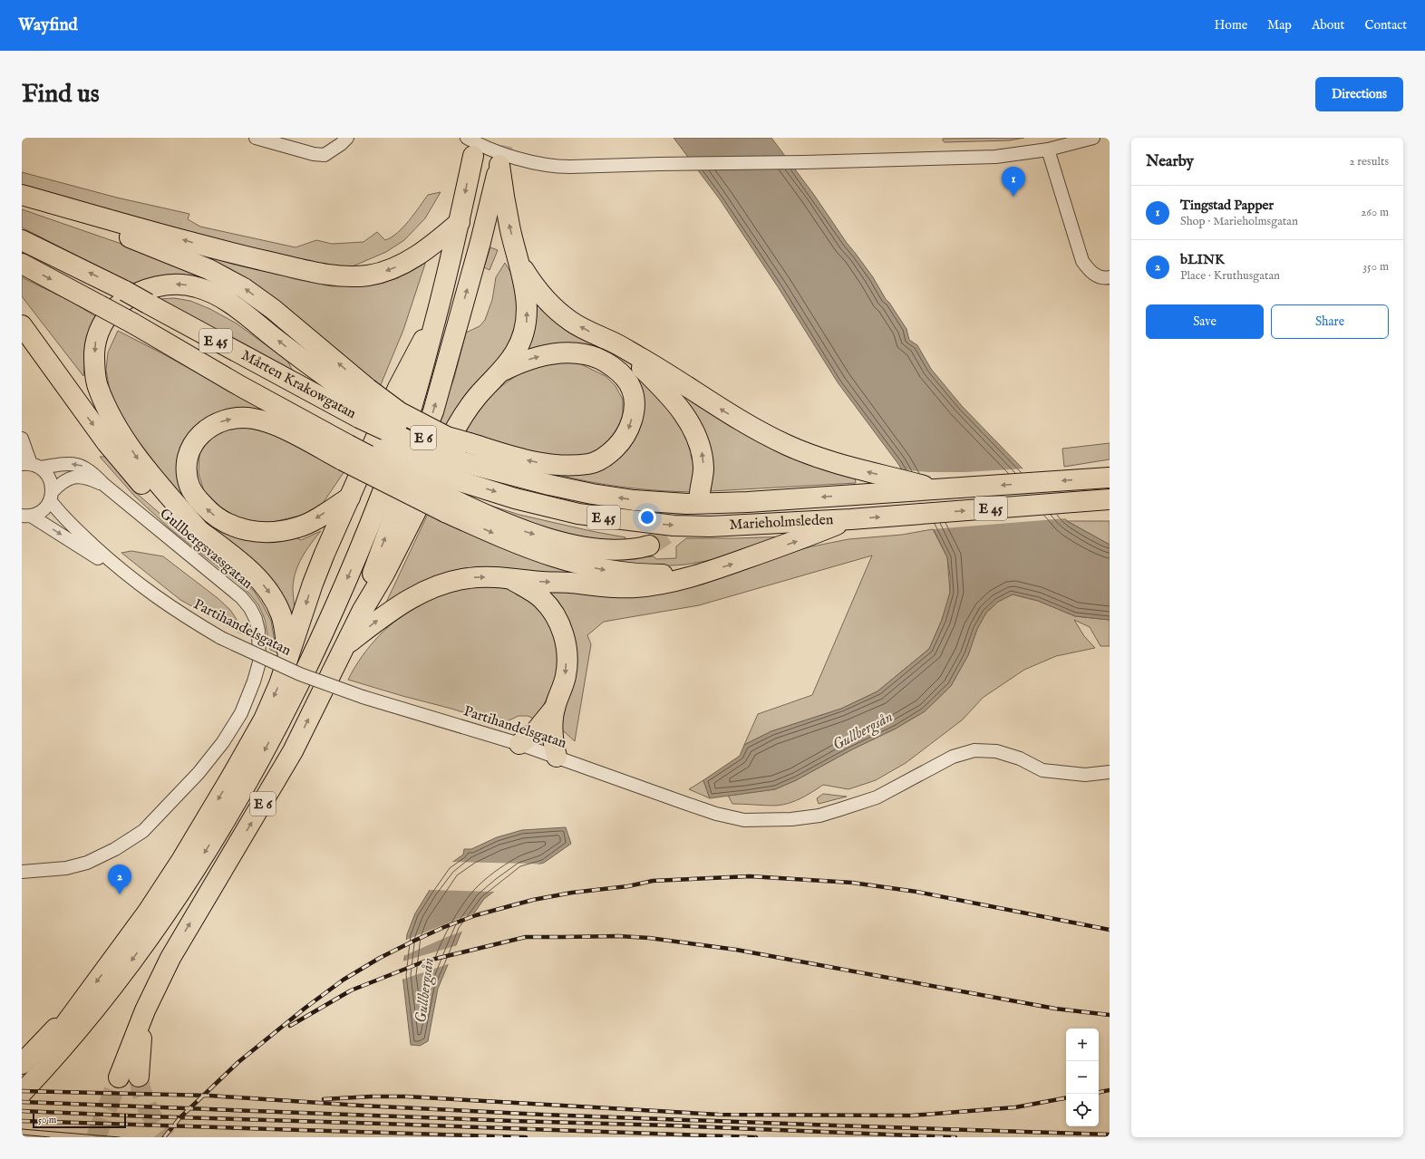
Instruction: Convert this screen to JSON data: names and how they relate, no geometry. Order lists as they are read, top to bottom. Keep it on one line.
{"streets":{"highway":["E 45","Mårten Krakowgatan","E 6","Marieholmsleden"],"street":["Gullbergsvassgatan","Partihandelsgatan"]},"crossings":[["E 45","Marieholmsleden"],["Mårten Krakowgatan","Marieholmsleden"],["Gullbergsvassgatan","Partihandelsgatan"]],"water":["Gullbergsån"],"scale_bar":"50 m","page":{"header":"Wayfind","nav":["Home","Map","About","Contact"],"buttons":["Directions",["Save","Share"]],"title":"Find us","heading":["Nearby","2 results"],"pins":["1","2"],"list":[{"mark":"1","name":"Tingstad Papper","note":"Shop · Marieholmsgatan","value":"260 m"},{"mark":"2","name":"bLINK","note":"Place · Kruthusgatan","value":"350 m"}],"map_buttons":["+","−"],"scale":"50 m"}}
